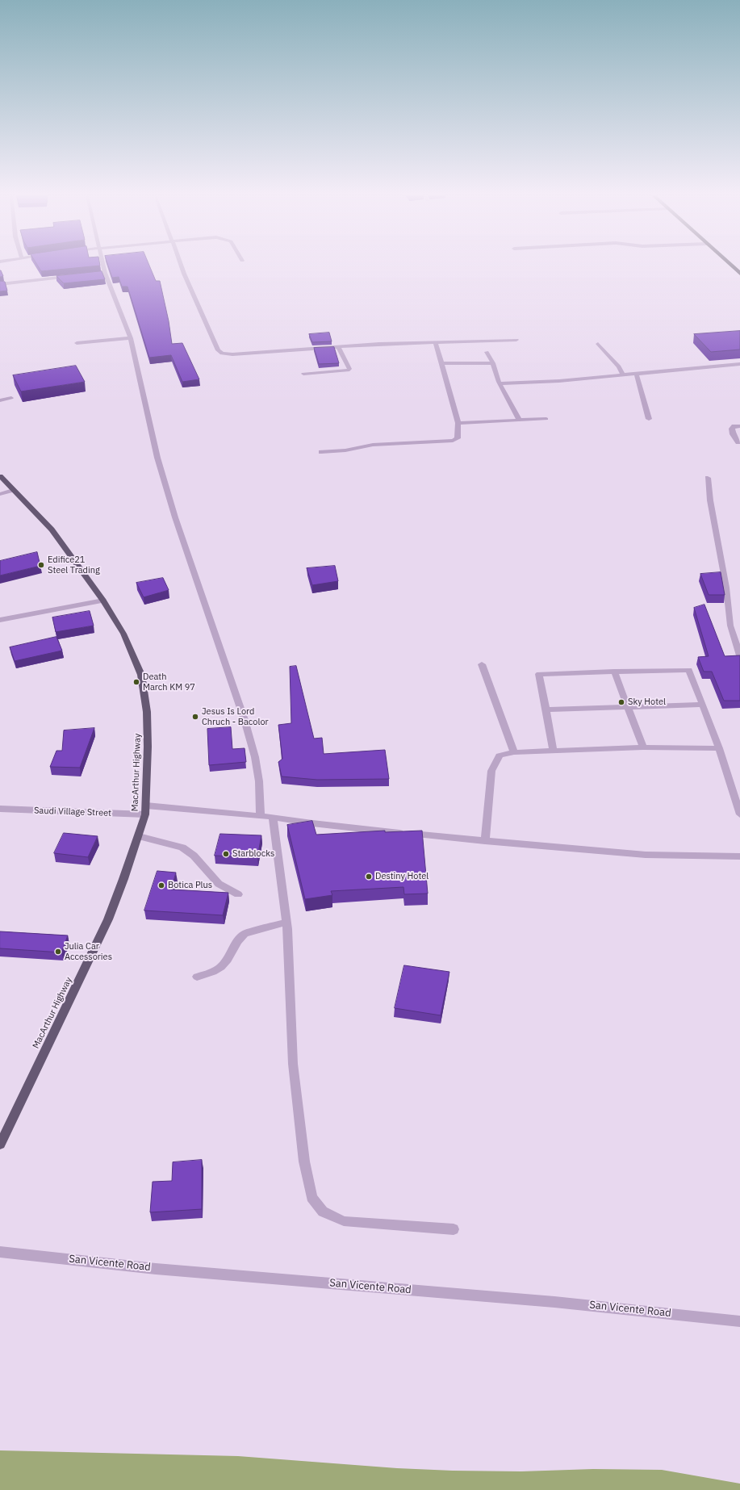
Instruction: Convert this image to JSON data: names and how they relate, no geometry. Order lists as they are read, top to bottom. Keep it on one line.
{"streets":{"main road":["MacArthur Highway"],"street":["Saudi Village Street","San Vicente Road"]},"crossings":[["MacArthur Highway","Saudi Village Street"]],"places":["Edifice21 Steel Trading","Death March KM 97","Sky Hotel","Jesus Is Lord Chruch - Bacolor","Starblocks","Destiny Hotel","Botica Plus","Julia Car Accessories"]}
